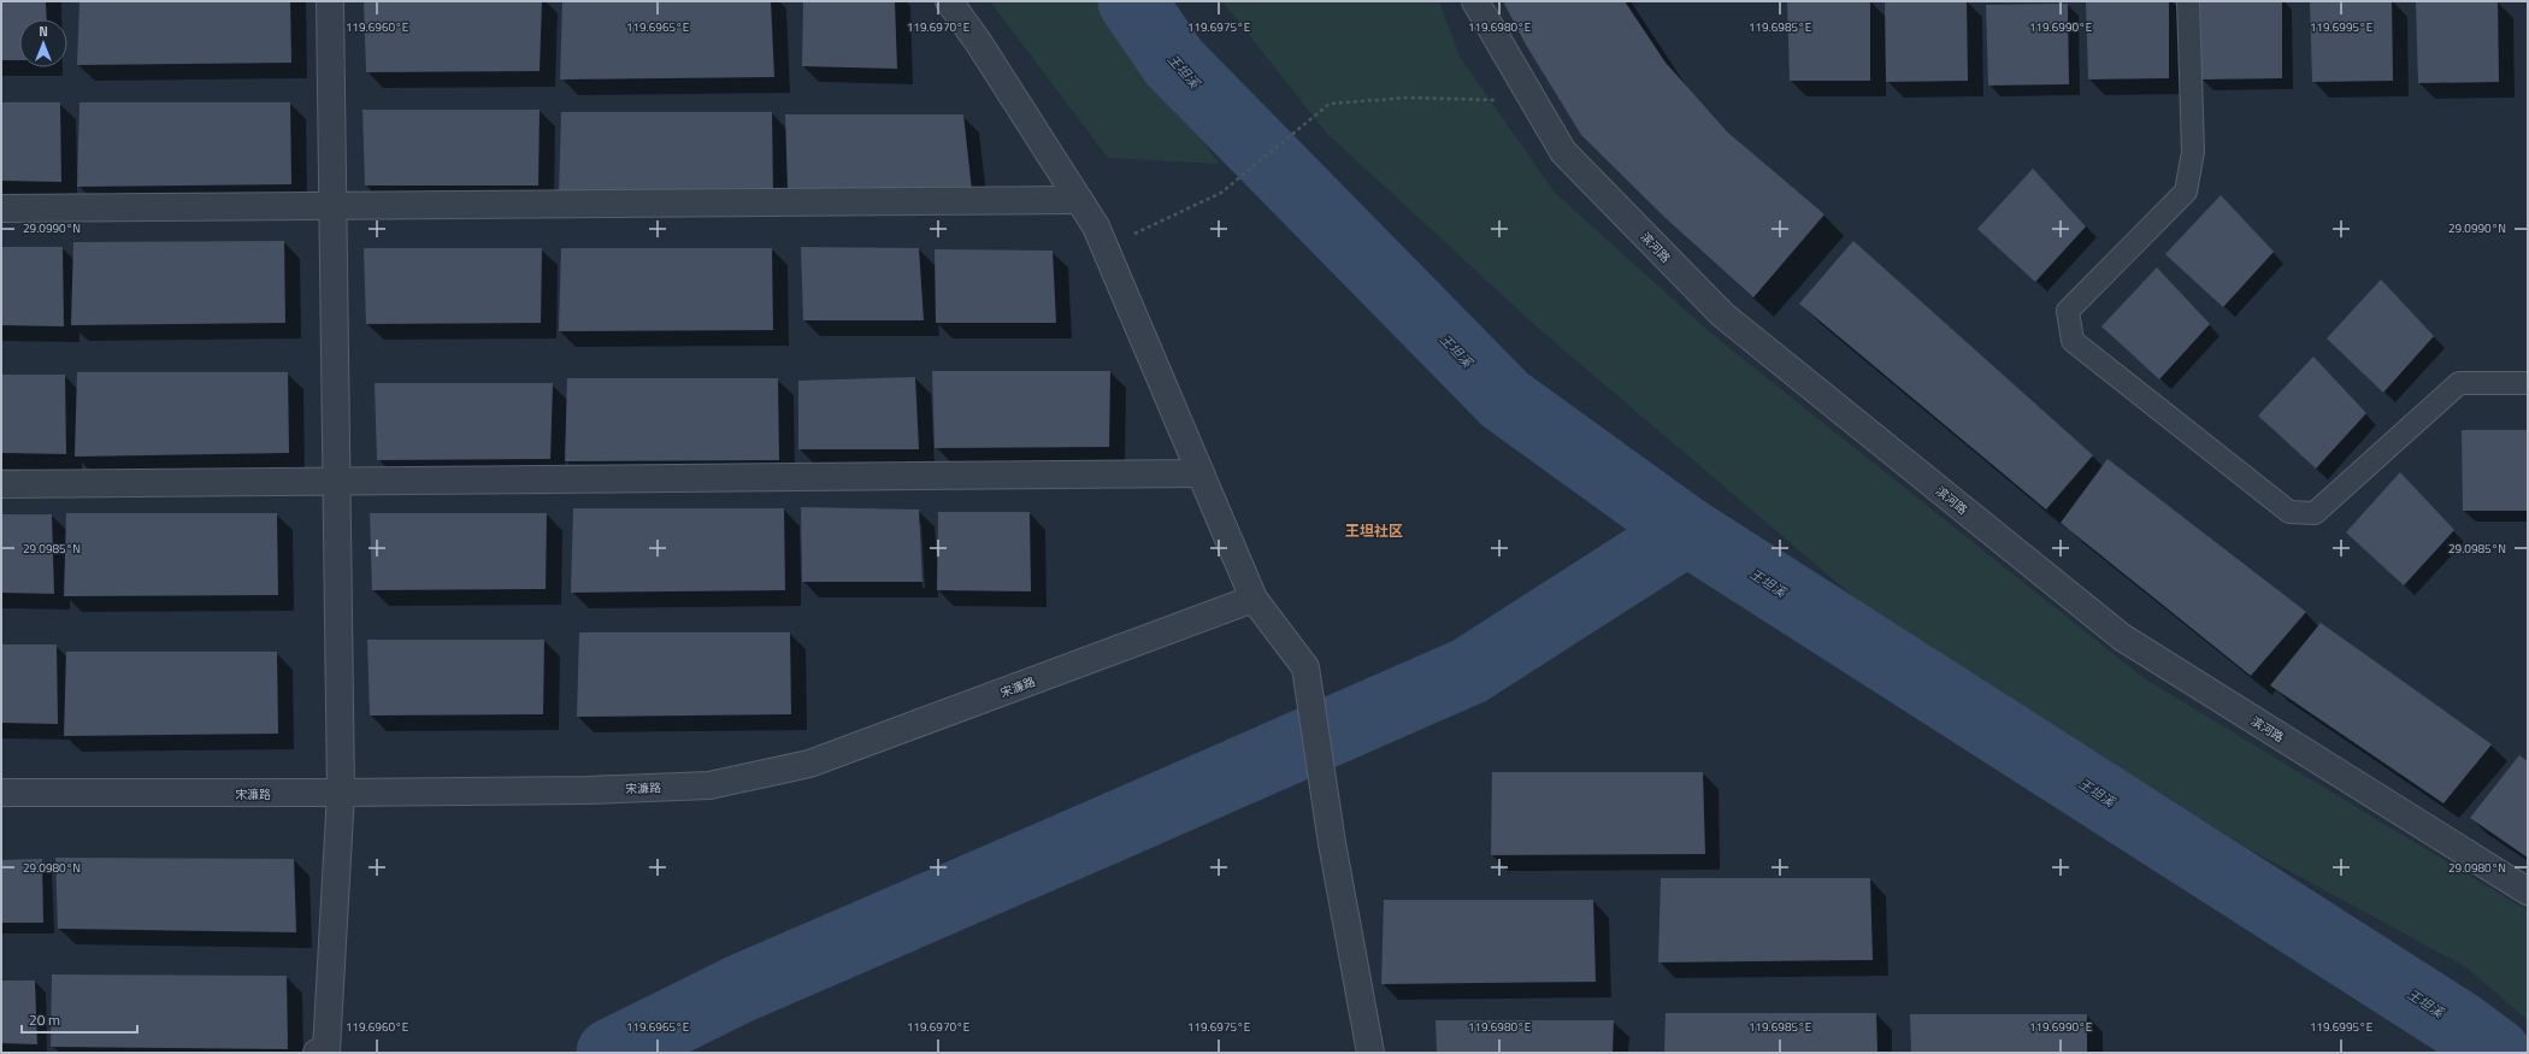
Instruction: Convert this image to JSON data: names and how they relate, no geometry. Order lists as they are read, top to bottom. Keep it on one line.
{"streets":{"street":["滨河路","宋濂路"]},"districts":["王坦社区"],"water":["王坦溪"],"scale_bar":"20 m","north":"top","coordinates":["119.6960°E","119.6965°E","119.6970°E","119.6975°E","119.6980°E","119.6985°E","119.6990°E","119.6995°E","29.0990°N","29.0985°N","29.0980°N"]}
